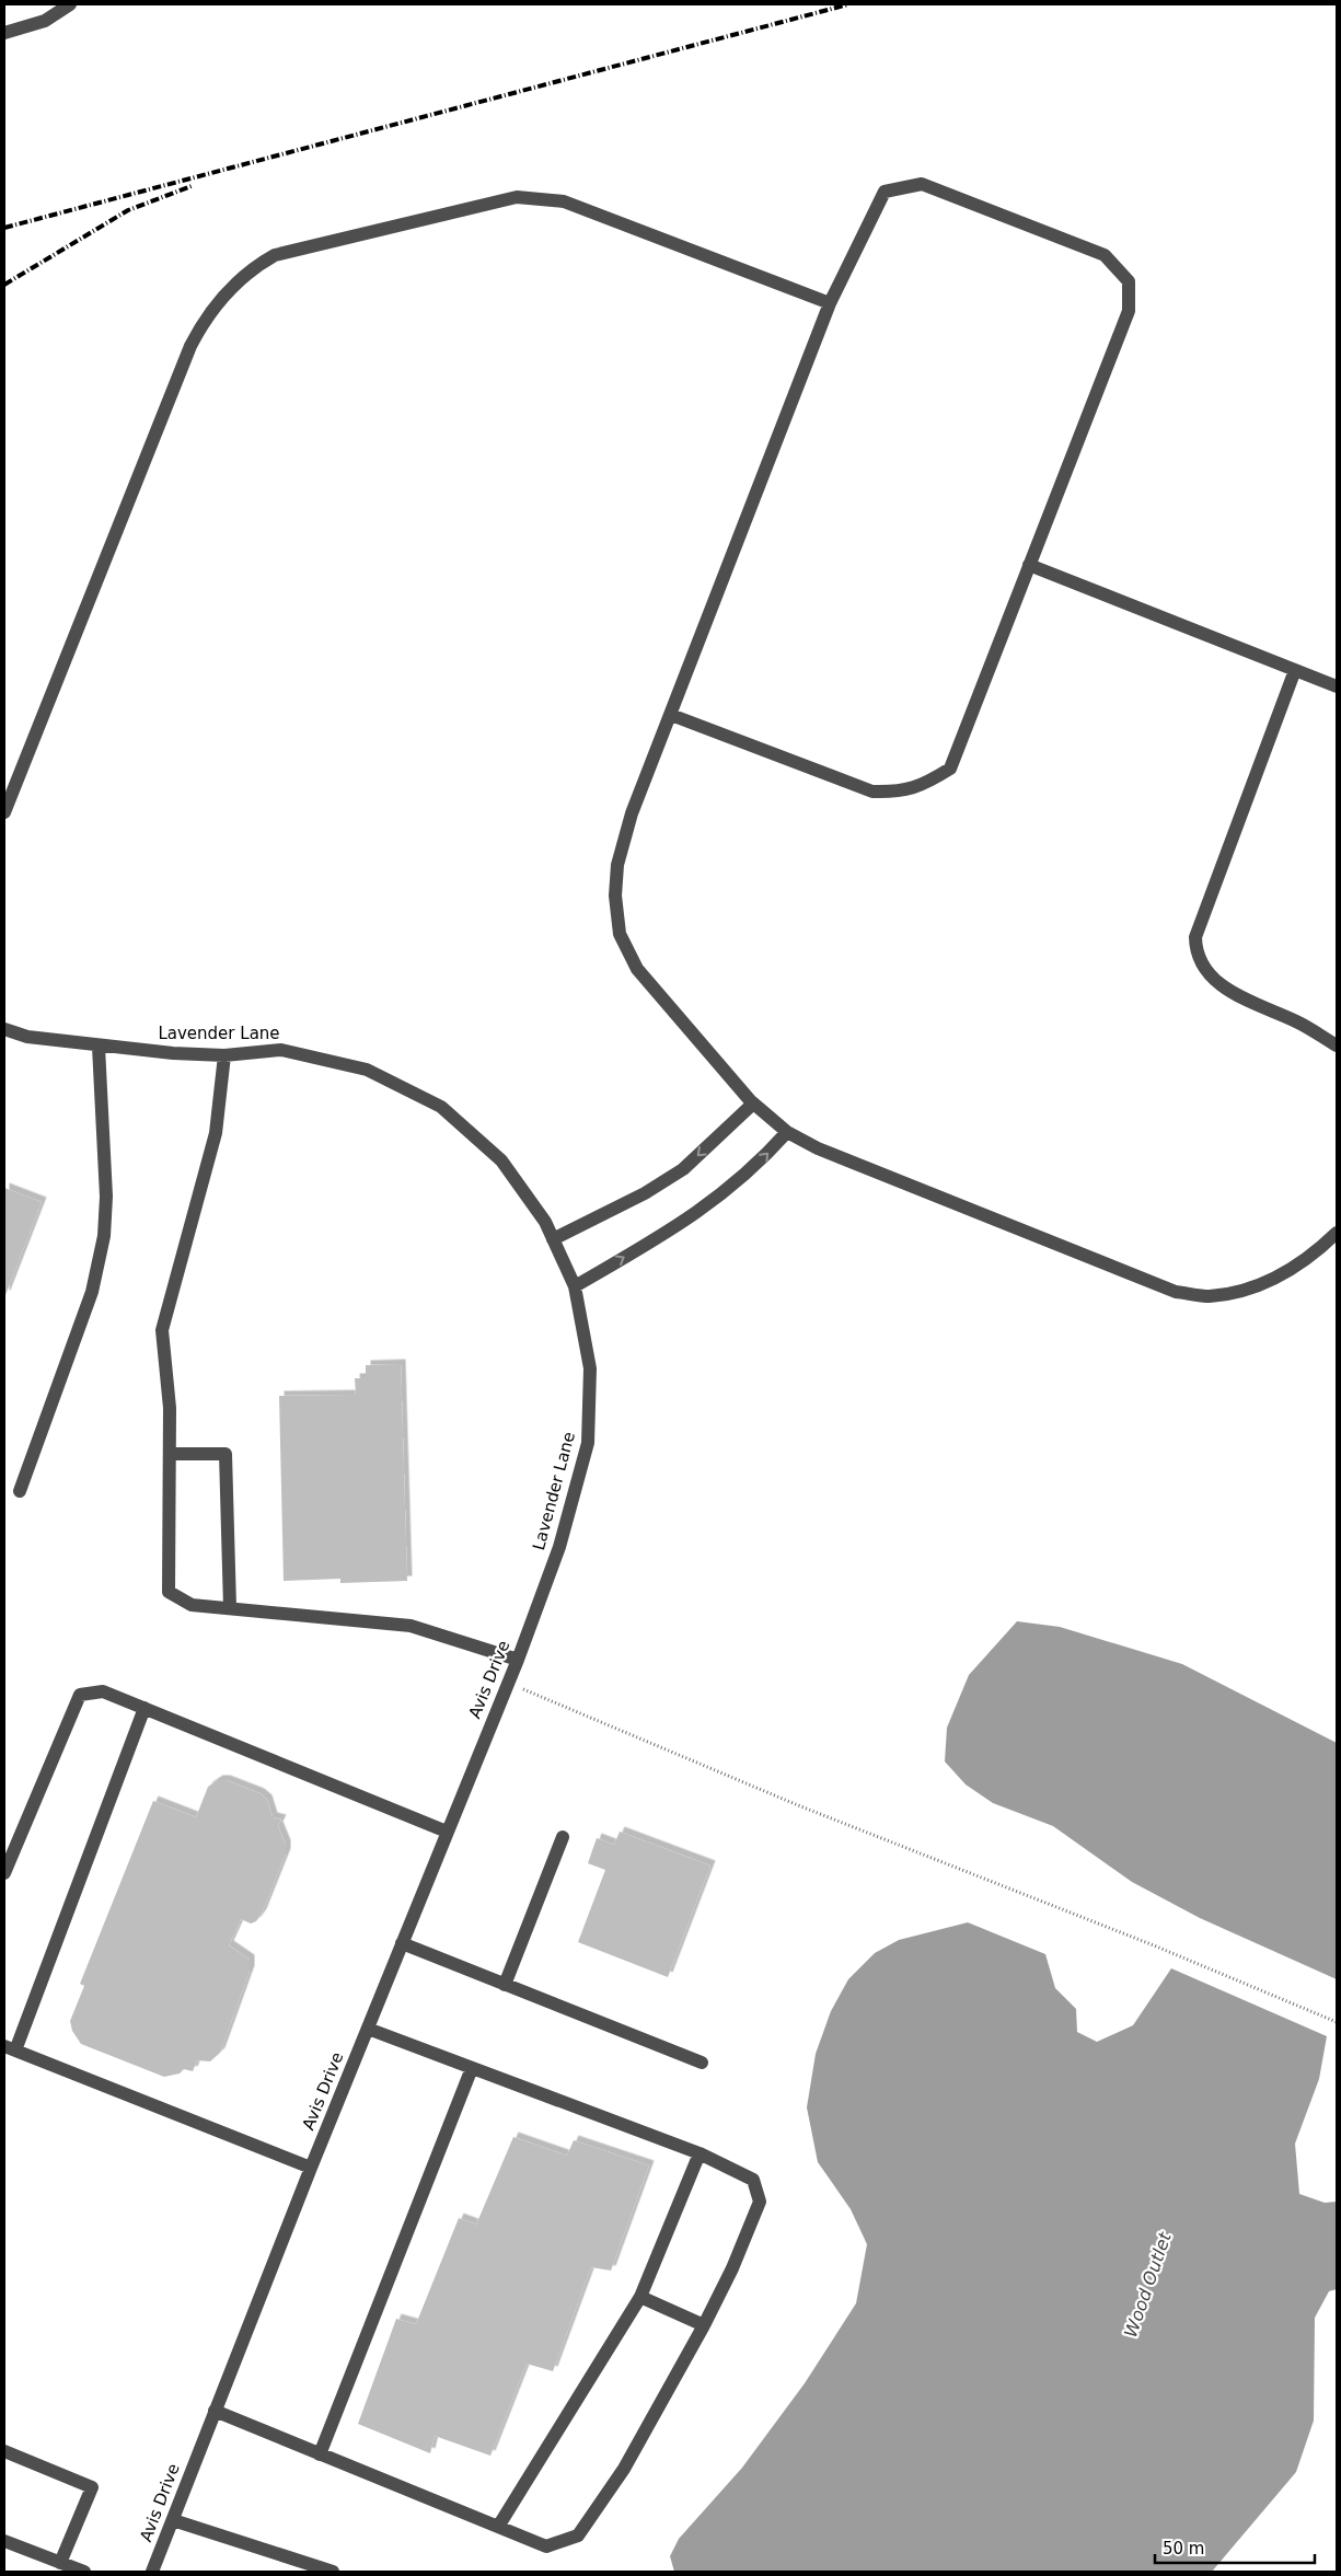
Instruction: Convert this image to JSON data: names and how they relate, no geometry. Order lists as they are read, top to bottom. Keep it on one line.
{"streets":{"street":["Lavender Lane","Avis Drive"]},"crossings":[["Lavender Lane","Avis Drive"]],"water":["Wood Outlet"],"scale_bar":"50 m"}
